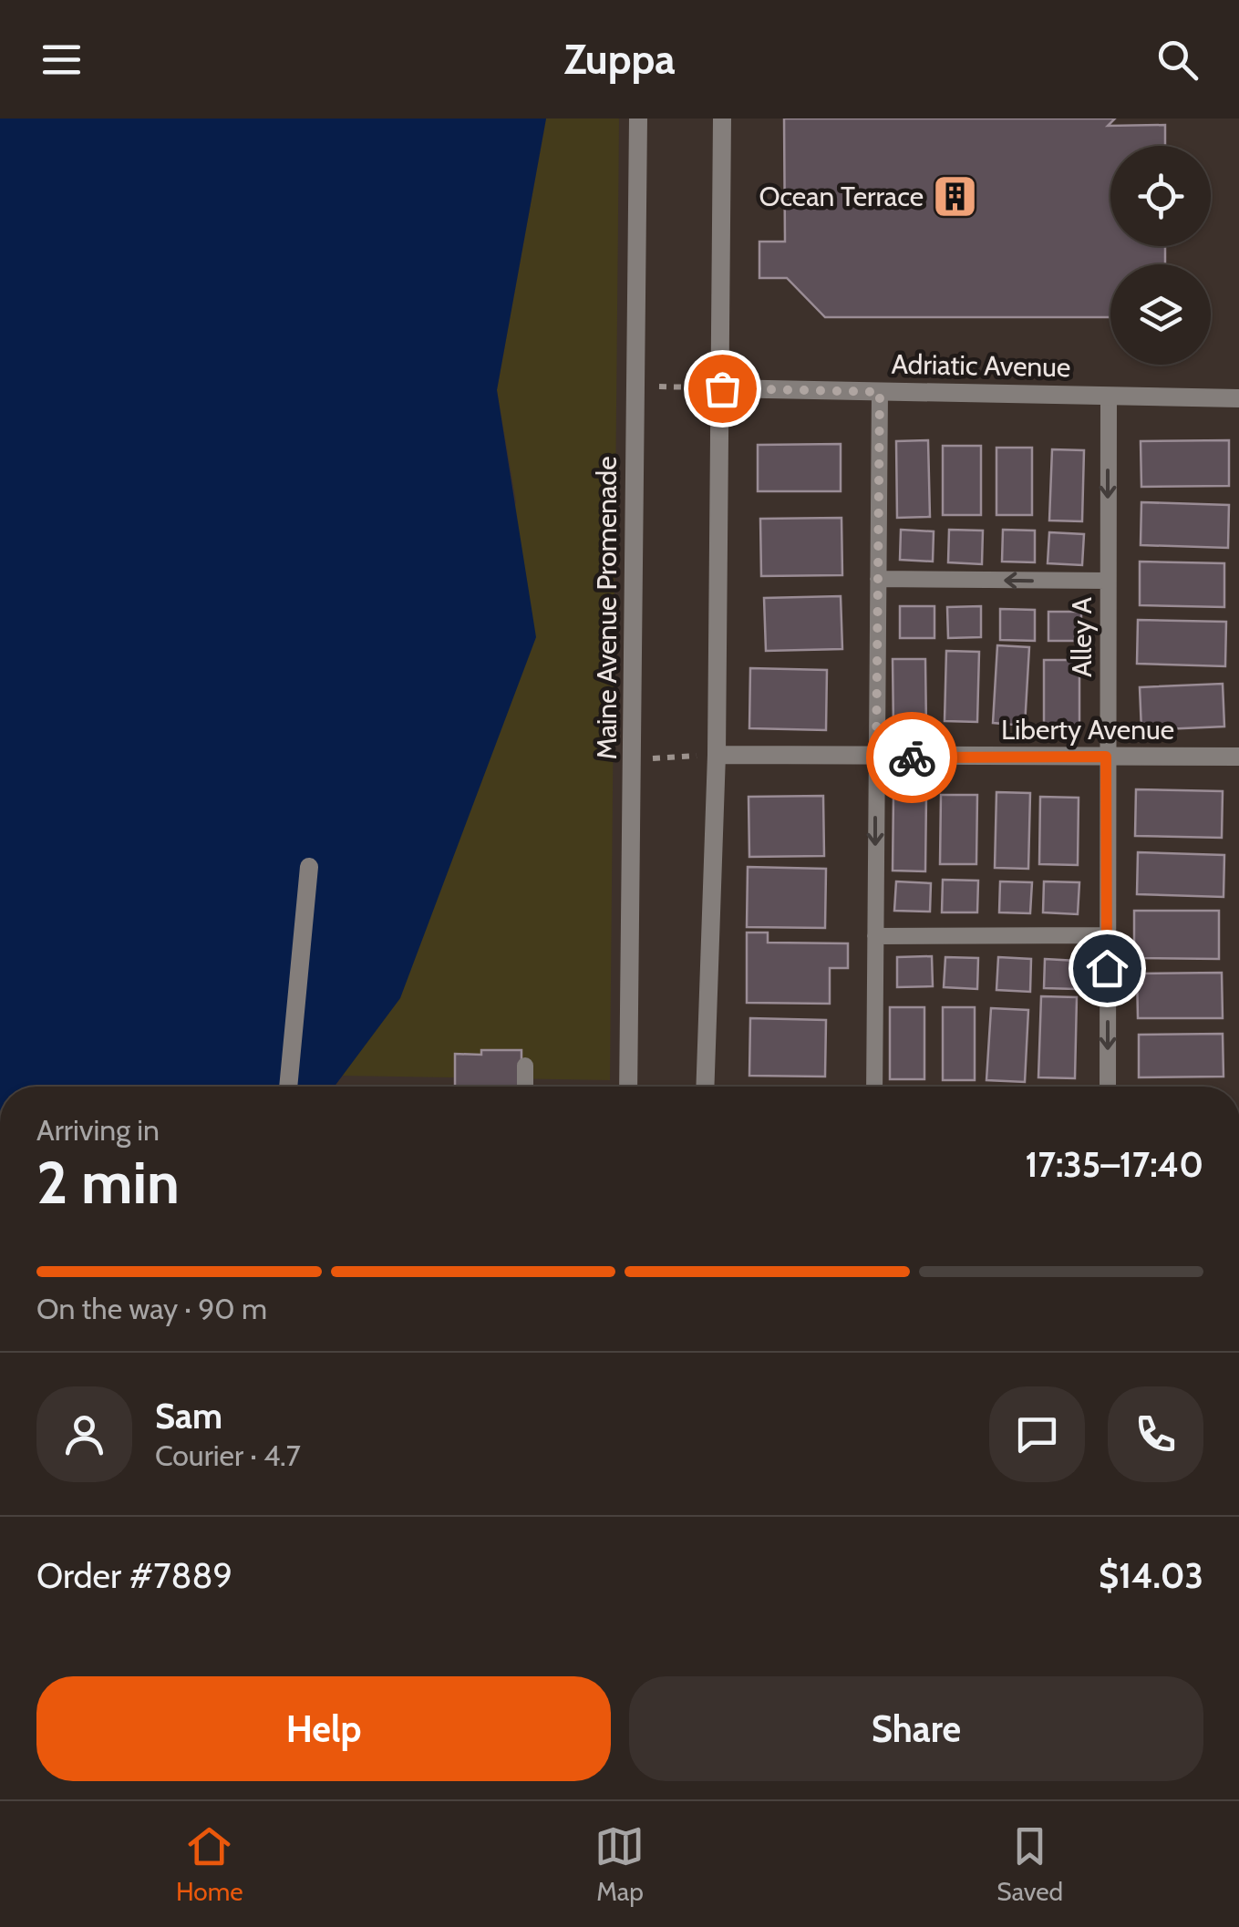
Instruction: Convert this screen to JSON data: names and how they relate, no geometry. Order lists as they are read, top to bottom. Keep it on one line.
{"streets":{"street":["Adriatic Avenue","Maine Avenue Promenade","Liberty Avenue"],"lane":["Alley A"]},"crossings":[["Adriatic Avenue","Alley A"],["Alley A","Liberty Avenue"]],"one_way":["Alley A"],"places":{"building":["Ocean Terrace"]},"page":{"header":"Zuppa","heading":["2 min","Arriving in","17:35–17:40"],"panel":["Sam","Courier · 4.7","Order #7889","$14.03"],"bar":"On the way · 90 m","buttons":["Help","Share"],"tabs":["Home","Map","Saved"]}}
